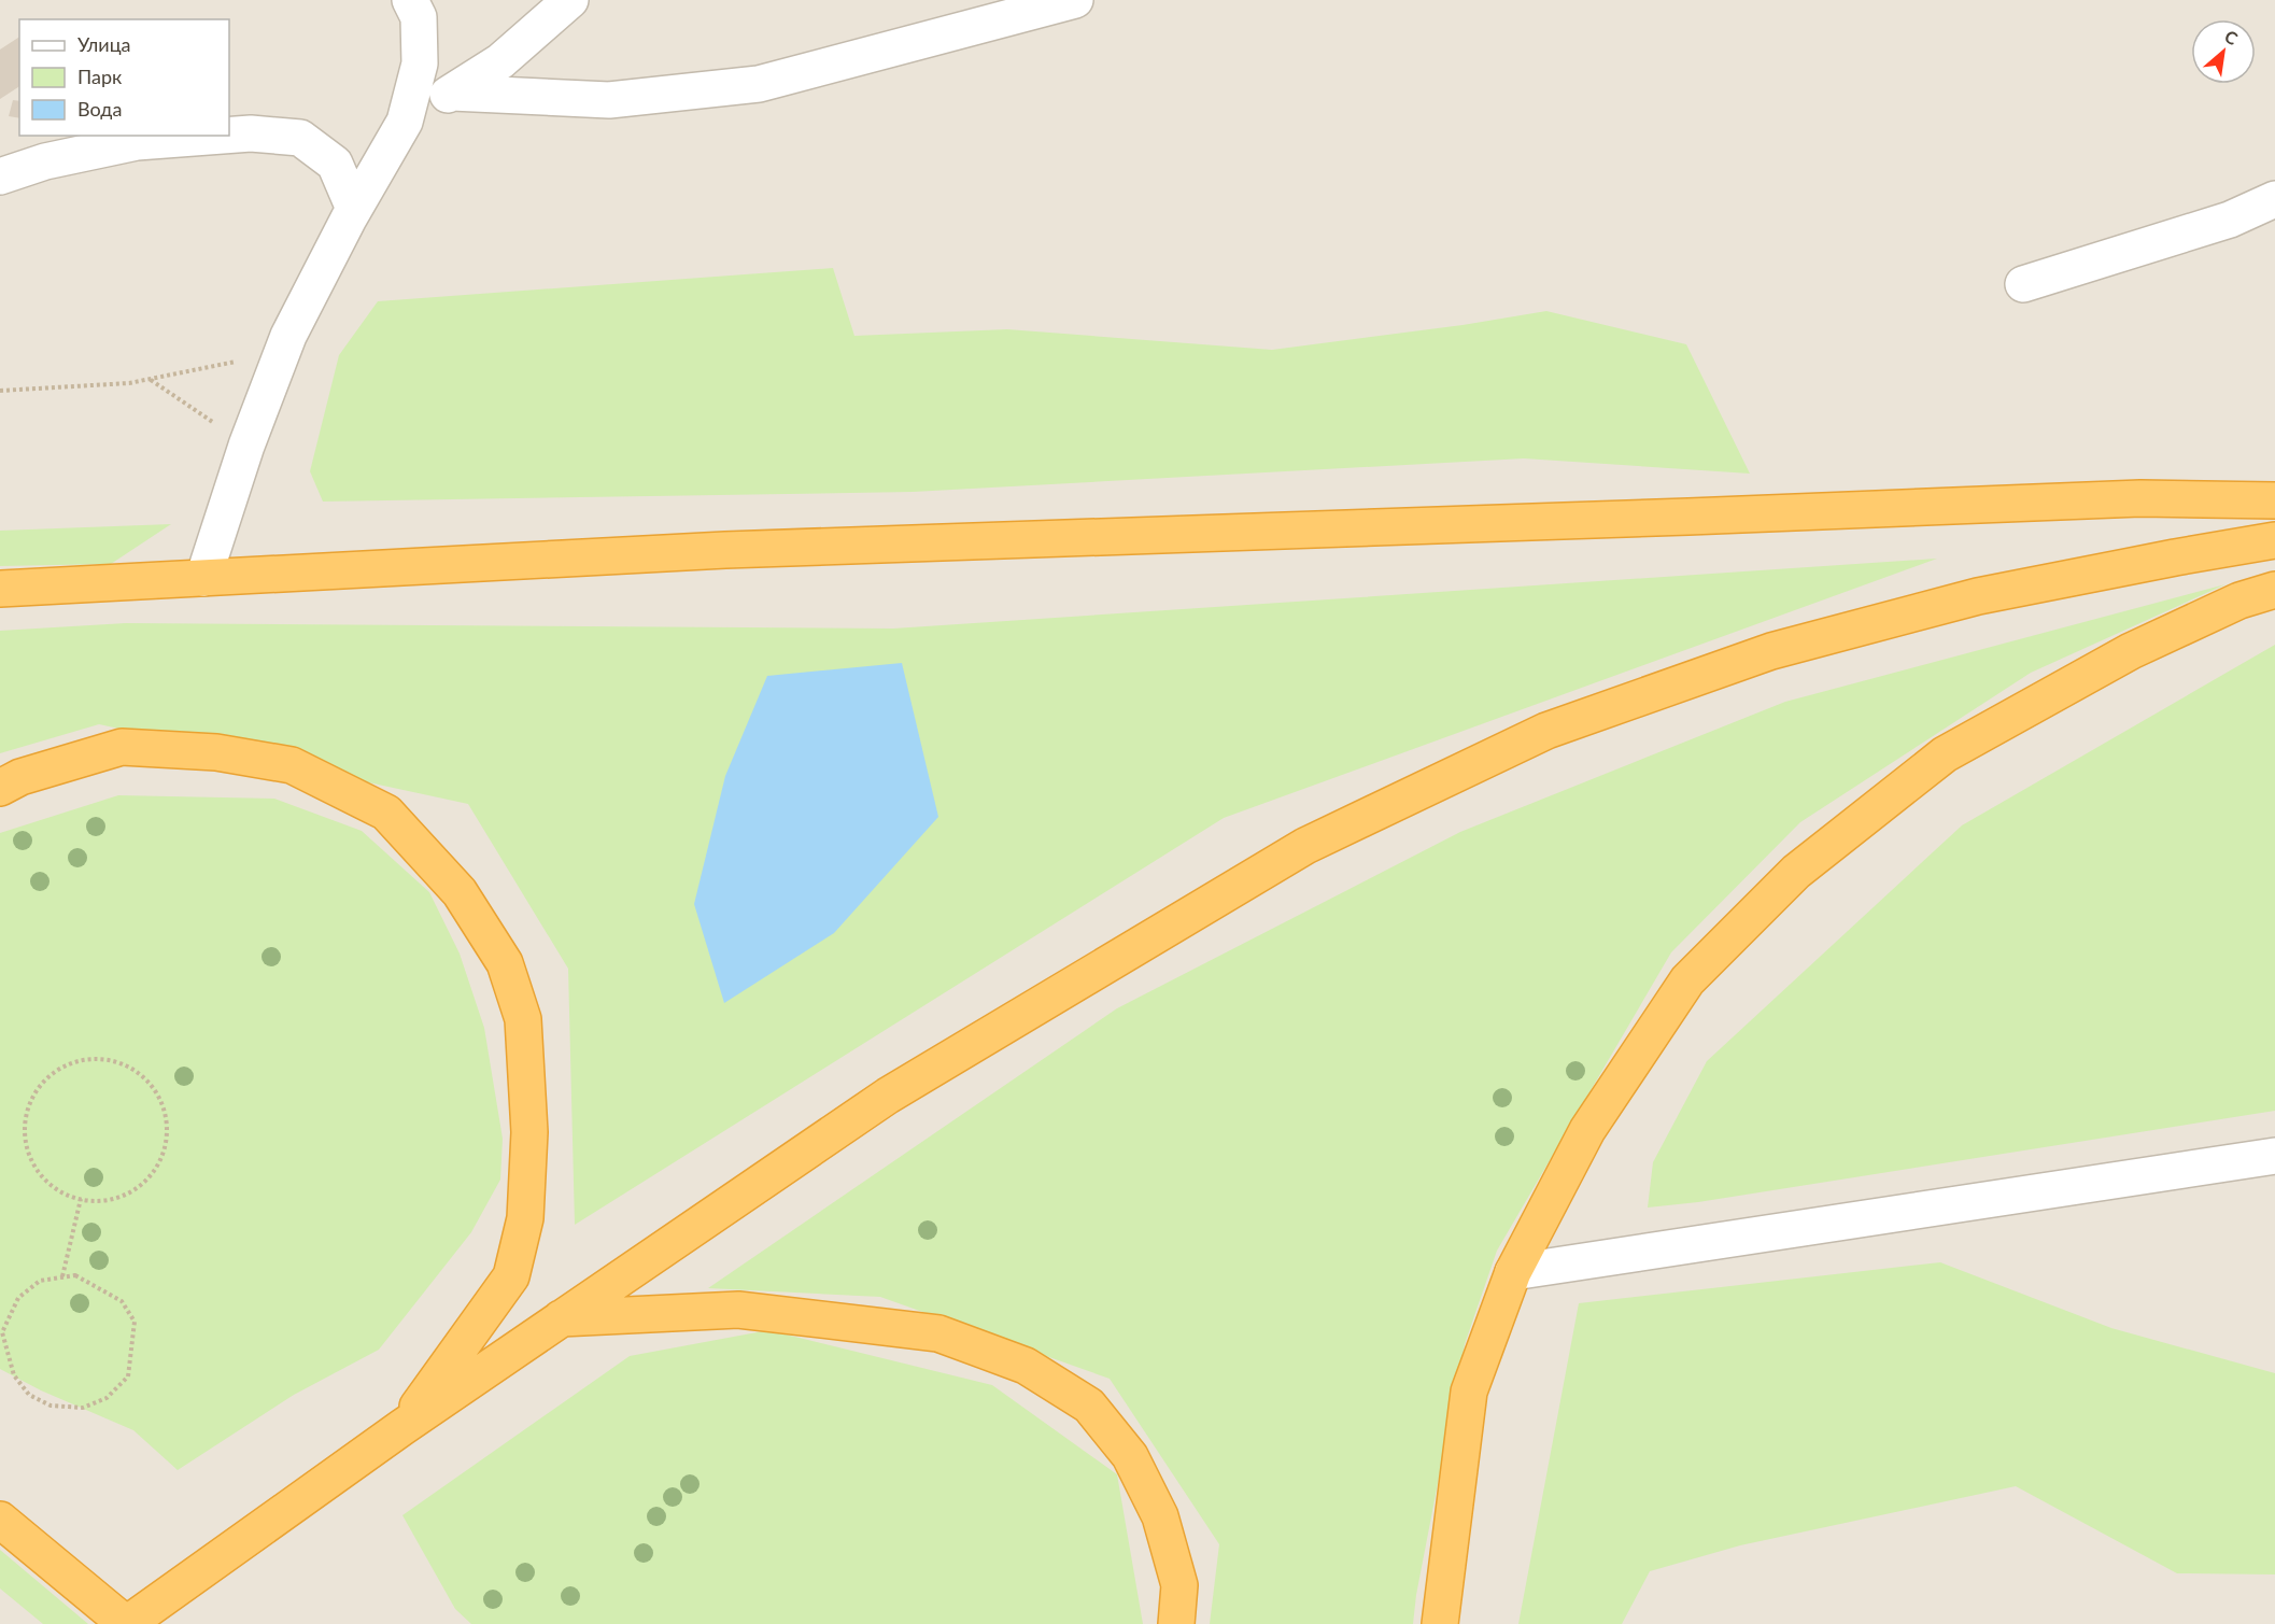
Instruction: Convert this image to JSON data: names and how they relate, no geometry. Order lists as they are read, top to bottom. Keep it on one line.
{"legend":["Улица","Парк","Вода"],"north":"top right"}
